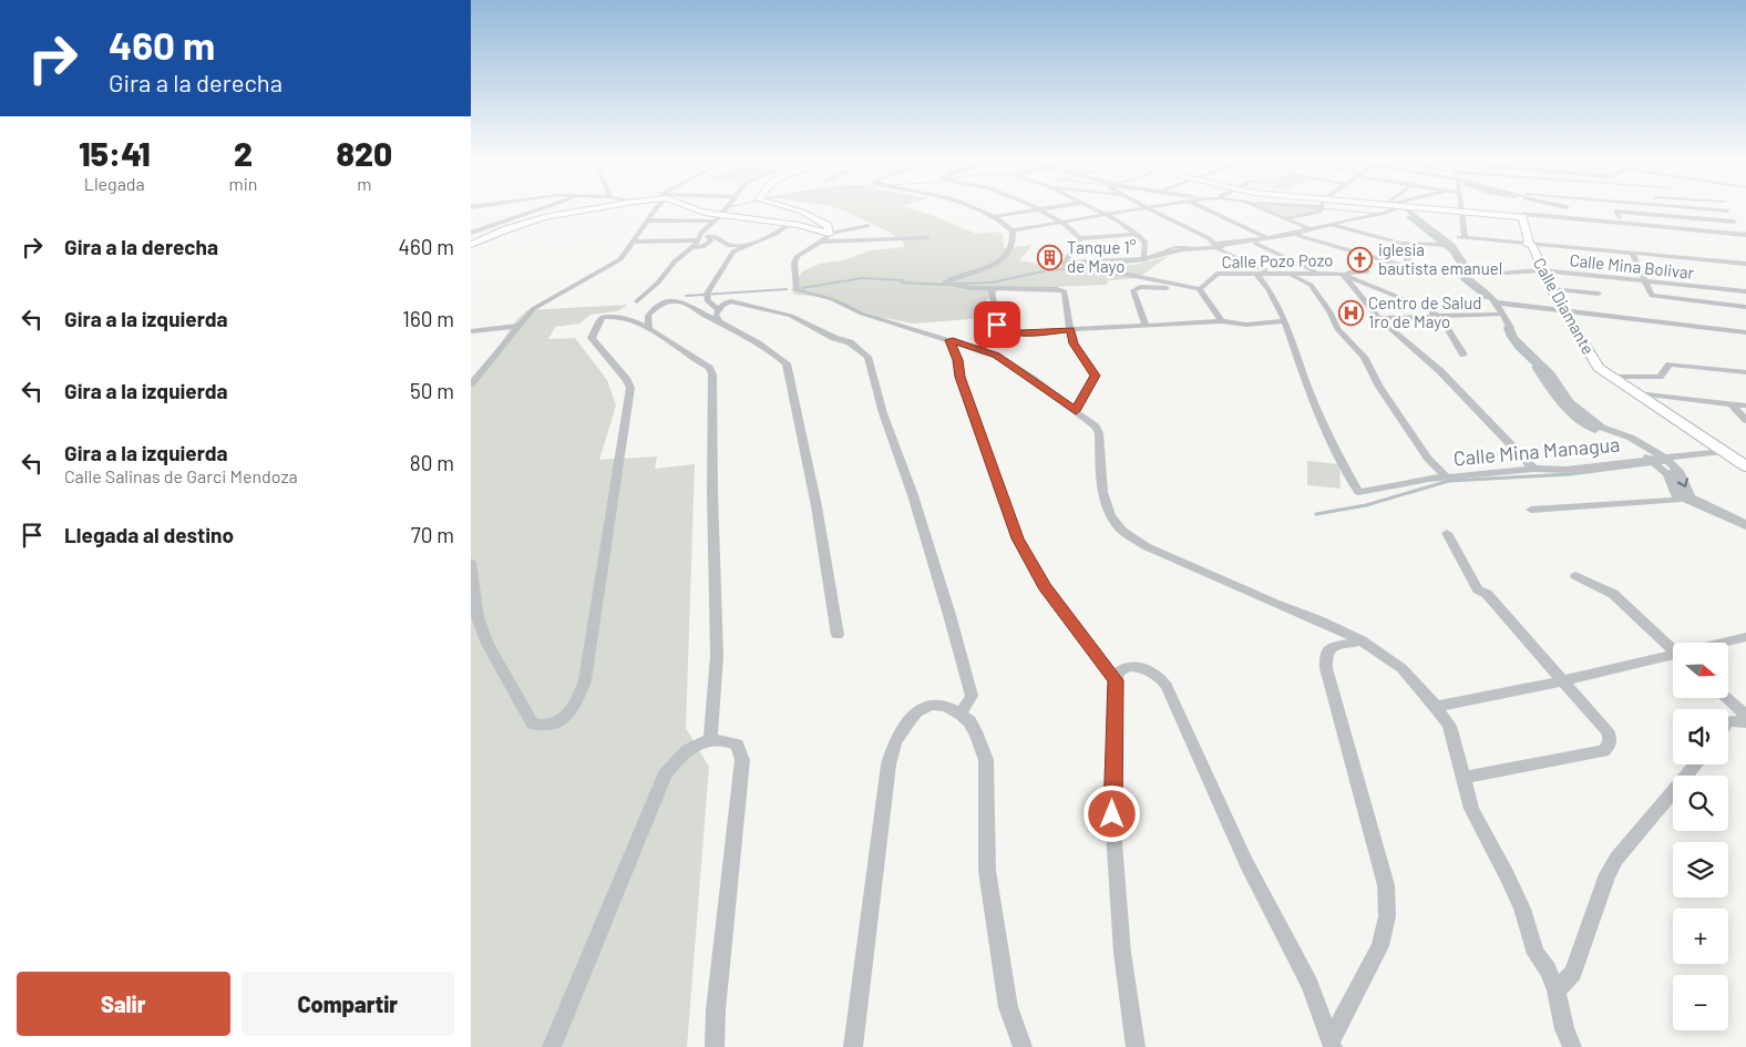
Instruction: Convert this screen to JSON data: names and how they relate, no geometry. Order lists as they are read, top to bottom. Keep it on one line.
{"streets":{"street":["Calle Pozo Pozo","Calle Mina Bolivar","Calle Diamante","Calle Mina Managua"]},"crossings":[["Calle Mina Bolivar","Calle Diamante"],["Calle Diamante","Calle Mina Managua"]],"places":{"building":["Tanque 1° de Mayo"],"church":["iglesia bautista emanuel"],"hospital":["Centro de Salud 1ro de Mayo"]},"north":"right","page":{"turn":["460 m","Gira a la derecha"],"eta":["15:41","Llegada","2","min","820","m"],"list":[{"name":"Gira a la derecha","value":"460 m"},{"name":"Gira a la izquierda","value":"160 m"},{"name":"Gira a la izquierda","value":"50 m"},{"name":"Gira a la izquierda","note":"Calle Salinas de Garci Mendoza","value":"80 m"},{"name":"Llegada al destino","value":"70 m"}],"map_buttons":["+","−"],"buttons":["Salir","Compartir"]}}
